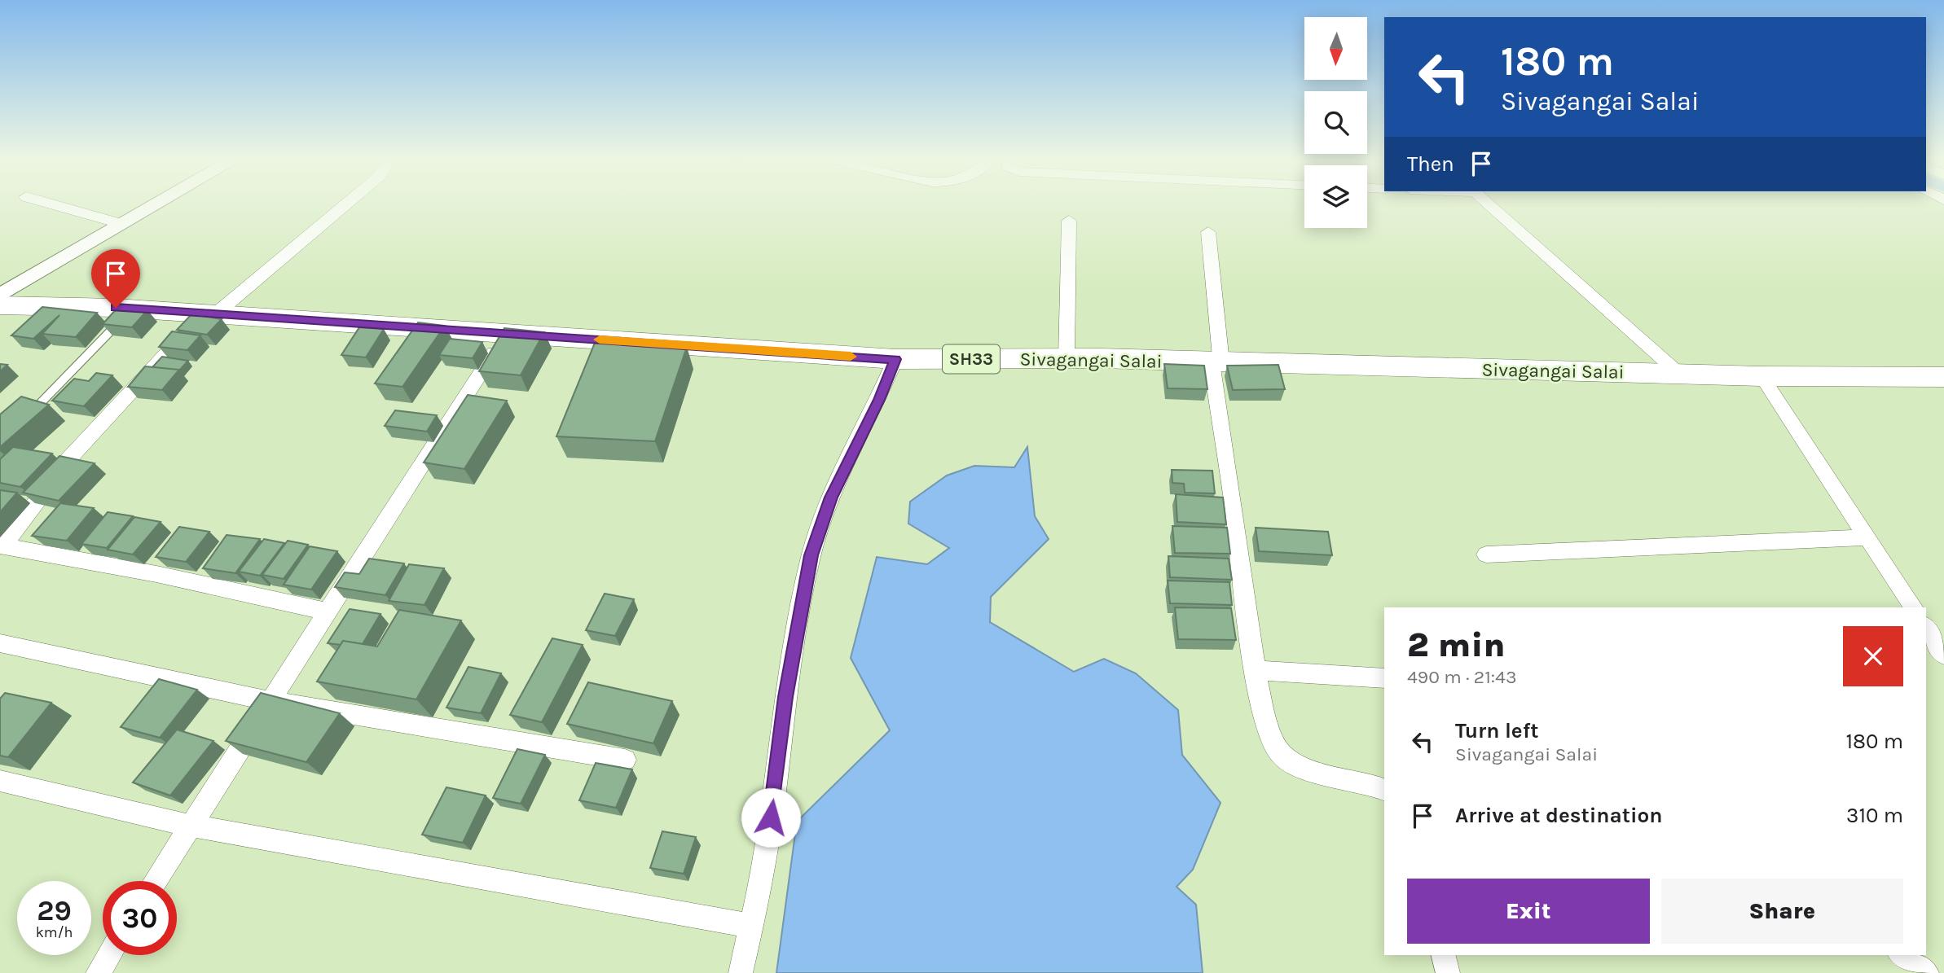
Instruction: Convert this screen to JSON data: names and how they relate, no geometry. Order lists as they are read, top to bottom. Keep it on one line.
{"streets":{"main road":["SH33","Sivagangai Salai"]},"north":"bottom","page":{"turn":["180 m","Sivagangai Salai"],"then":"Then","heading":["2 min","490 m · 21:43"],"list":[{"name":"Turn left","note":"Sivagangai Salai","value":"180 m"},{"name":"Arrive at destination","value":"310 m"}],"buttons":["Exit","Share"],"speed":"29 km/h","limit":"30"}}
